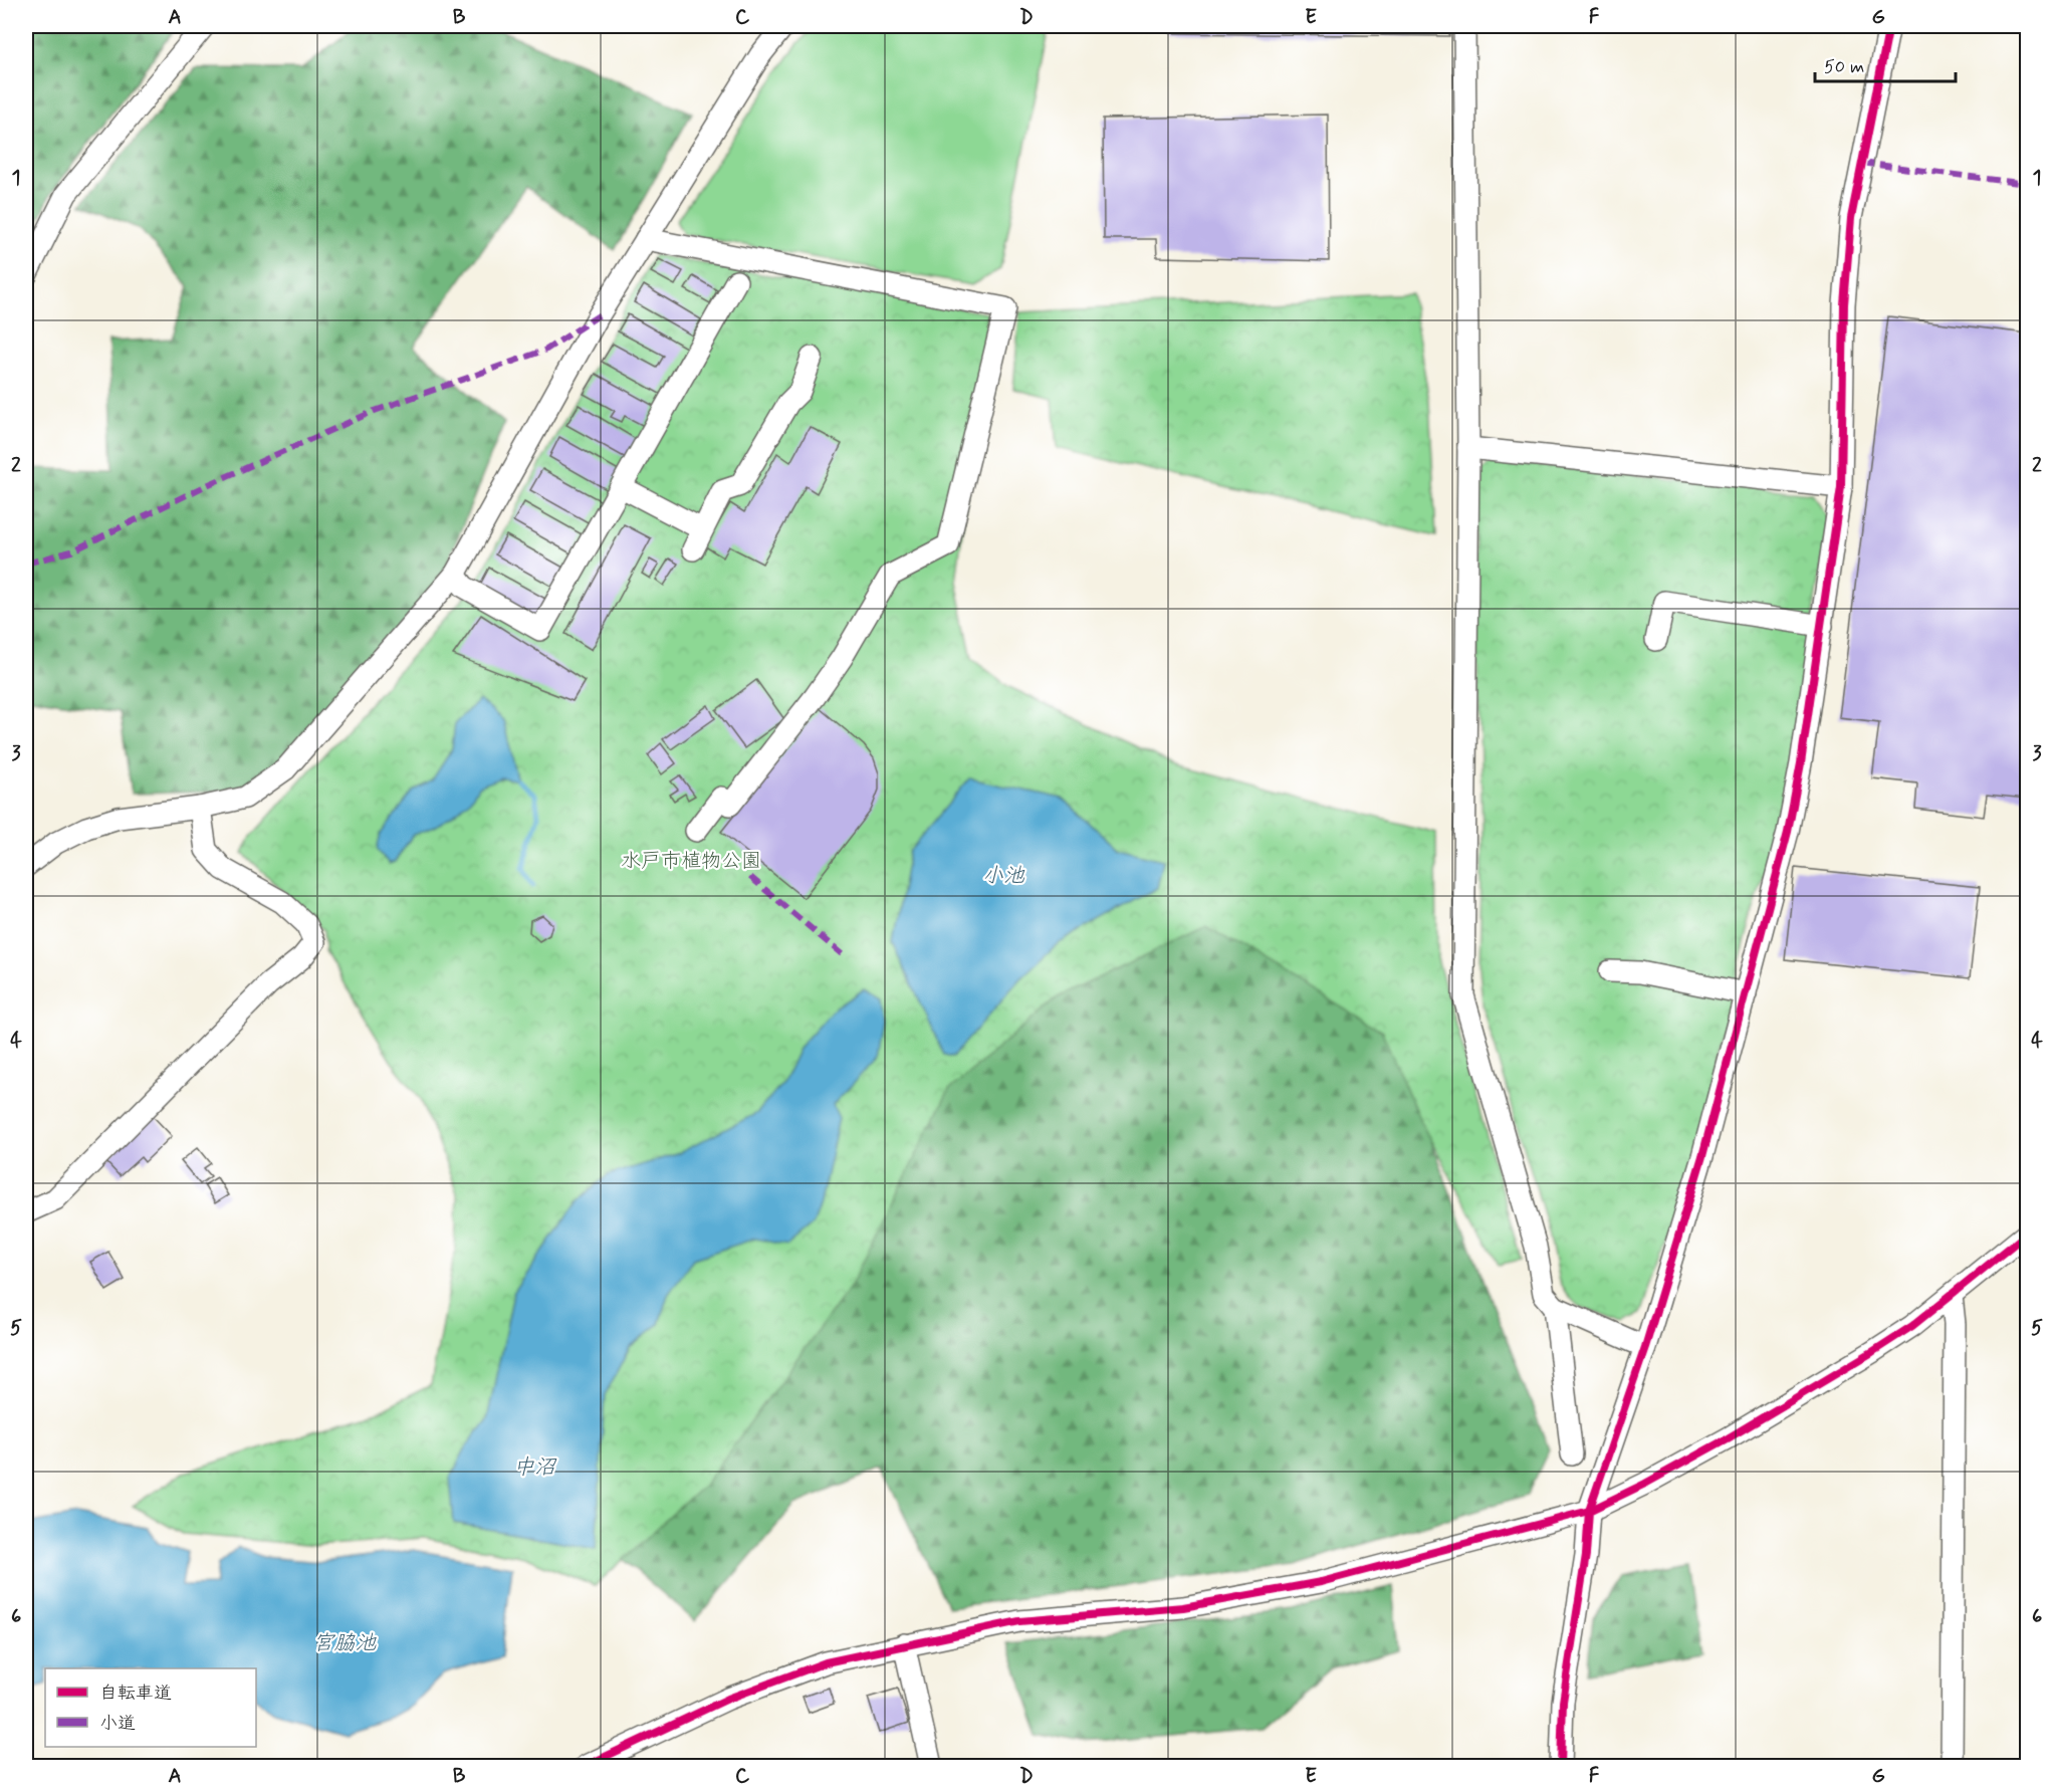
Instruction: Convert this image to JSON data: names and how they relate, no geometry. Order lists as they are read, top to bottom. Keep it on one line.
{"water":["小池","中沼","宮脇池"],"parks":["水戸市植物公園"],"legend":["自転車道","小道"],"scale_bar":"50 m","grid":{"columns":["A","B","C","D","E","F","G"],"rows":["1","2","3","4","5","6"]}}
